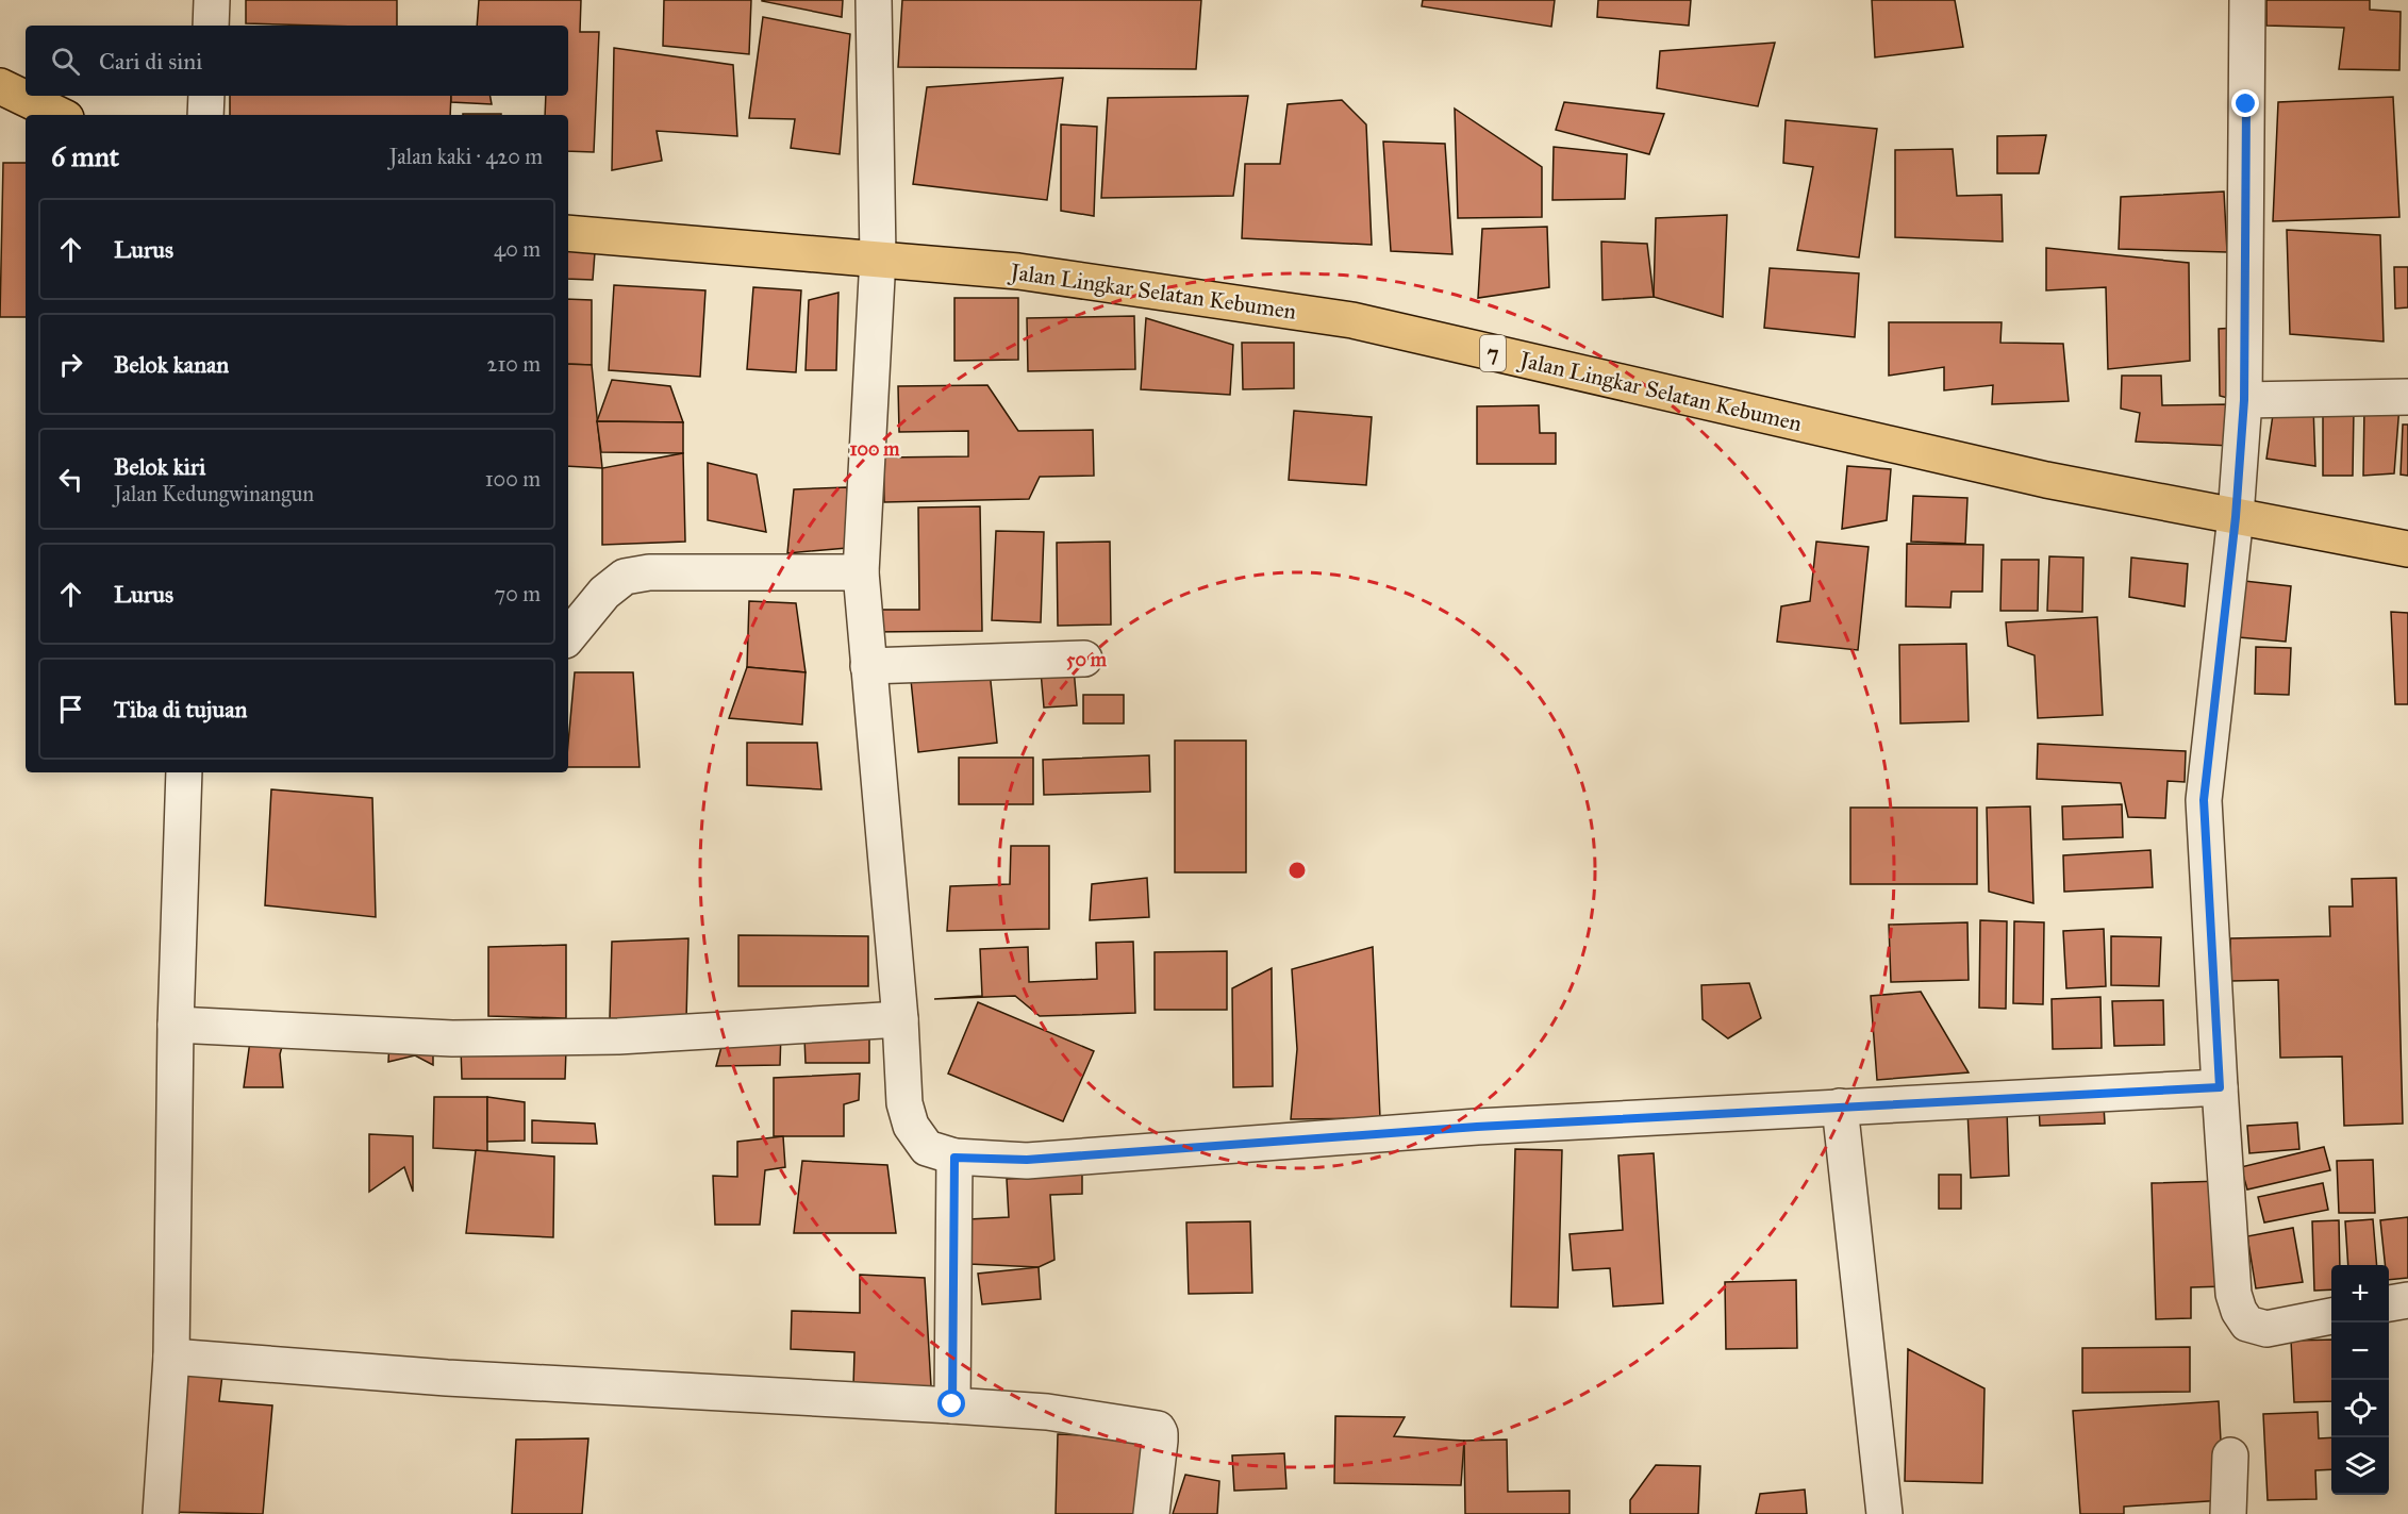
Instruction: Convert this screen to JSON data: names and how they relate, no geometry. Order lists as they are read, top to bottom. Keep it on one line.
{"streets":{"highway":["Jalan Lingkar Selatan Kebumen","7"]},"page":{"search":"Cari di sini","heading":["6 mnt","Jalan kaki · 420 m"],"list":[["Lurus","40 m"],["Belok kanan","210 m"],["Belok kiri","Jalan Kedungwinangun","100 m"],["Lurus","70 m"],"Tiba di tujuan"],"map_buttons":["+","−"]},"rings":["100 m","50 m"]}
